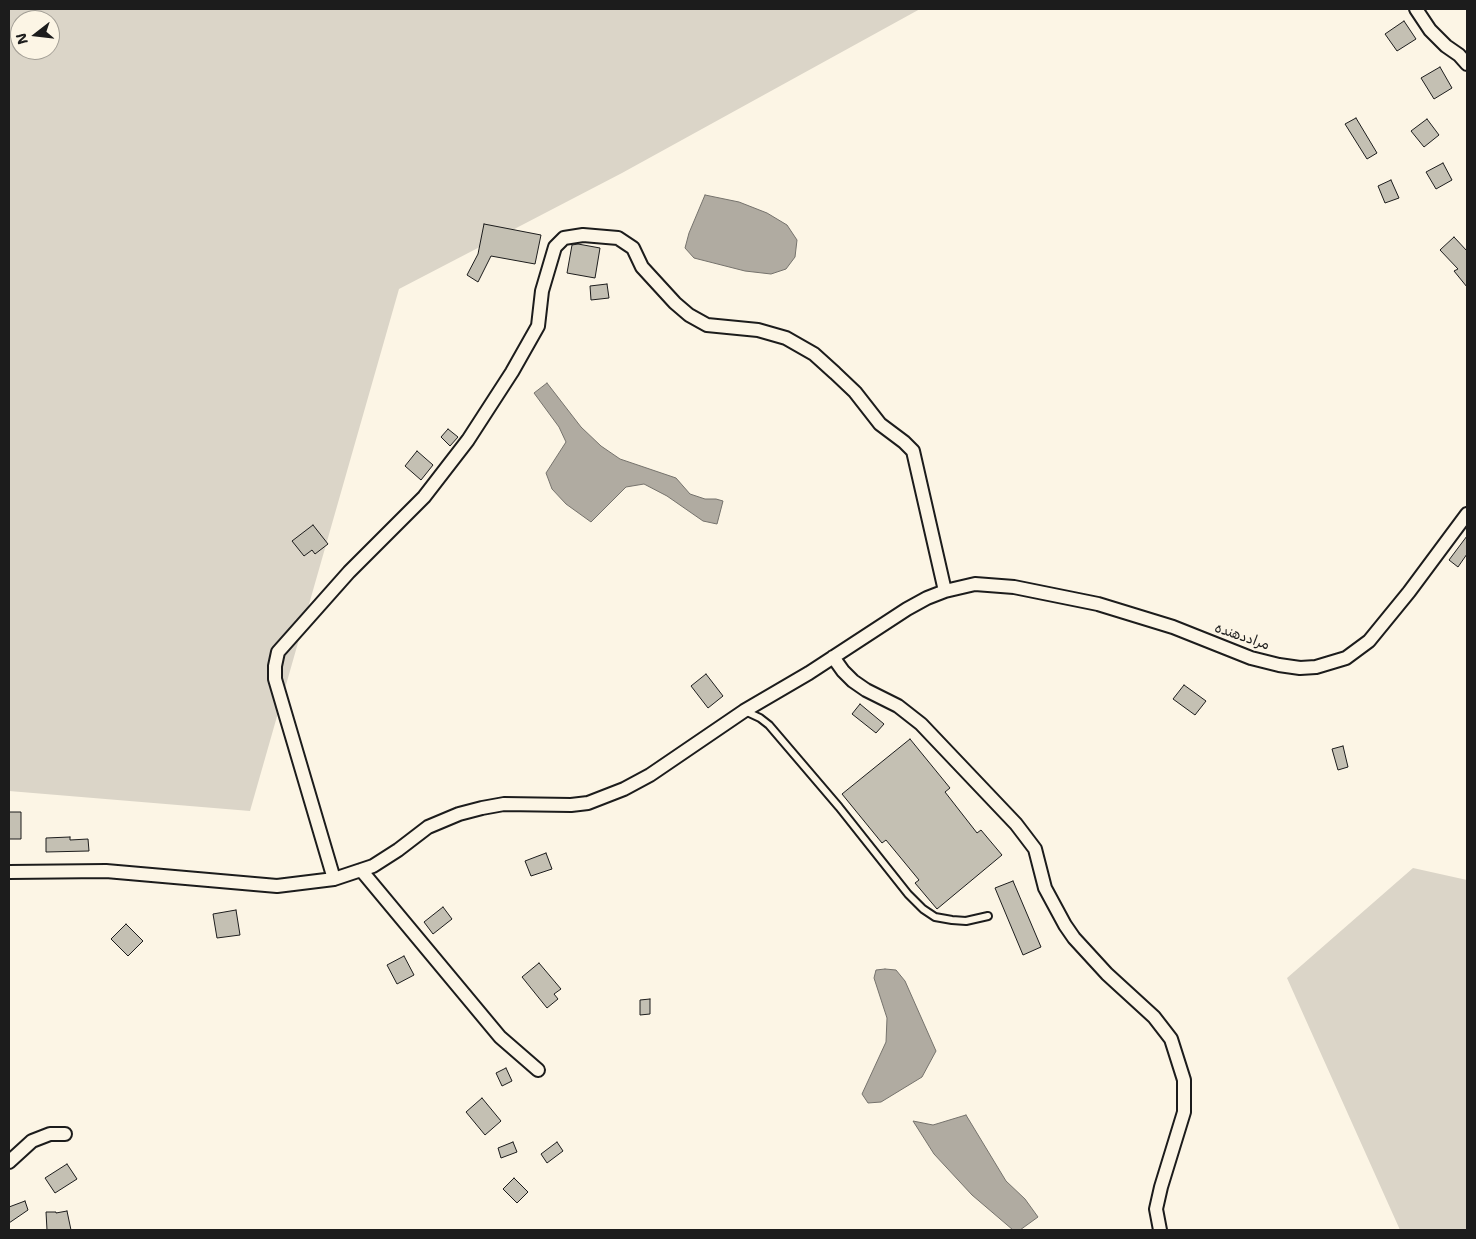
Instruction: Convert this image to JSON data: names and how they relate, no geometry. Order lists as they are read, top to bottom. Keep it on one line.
{"streets":{"street":["مراددهنده"]},"north":"left"}
